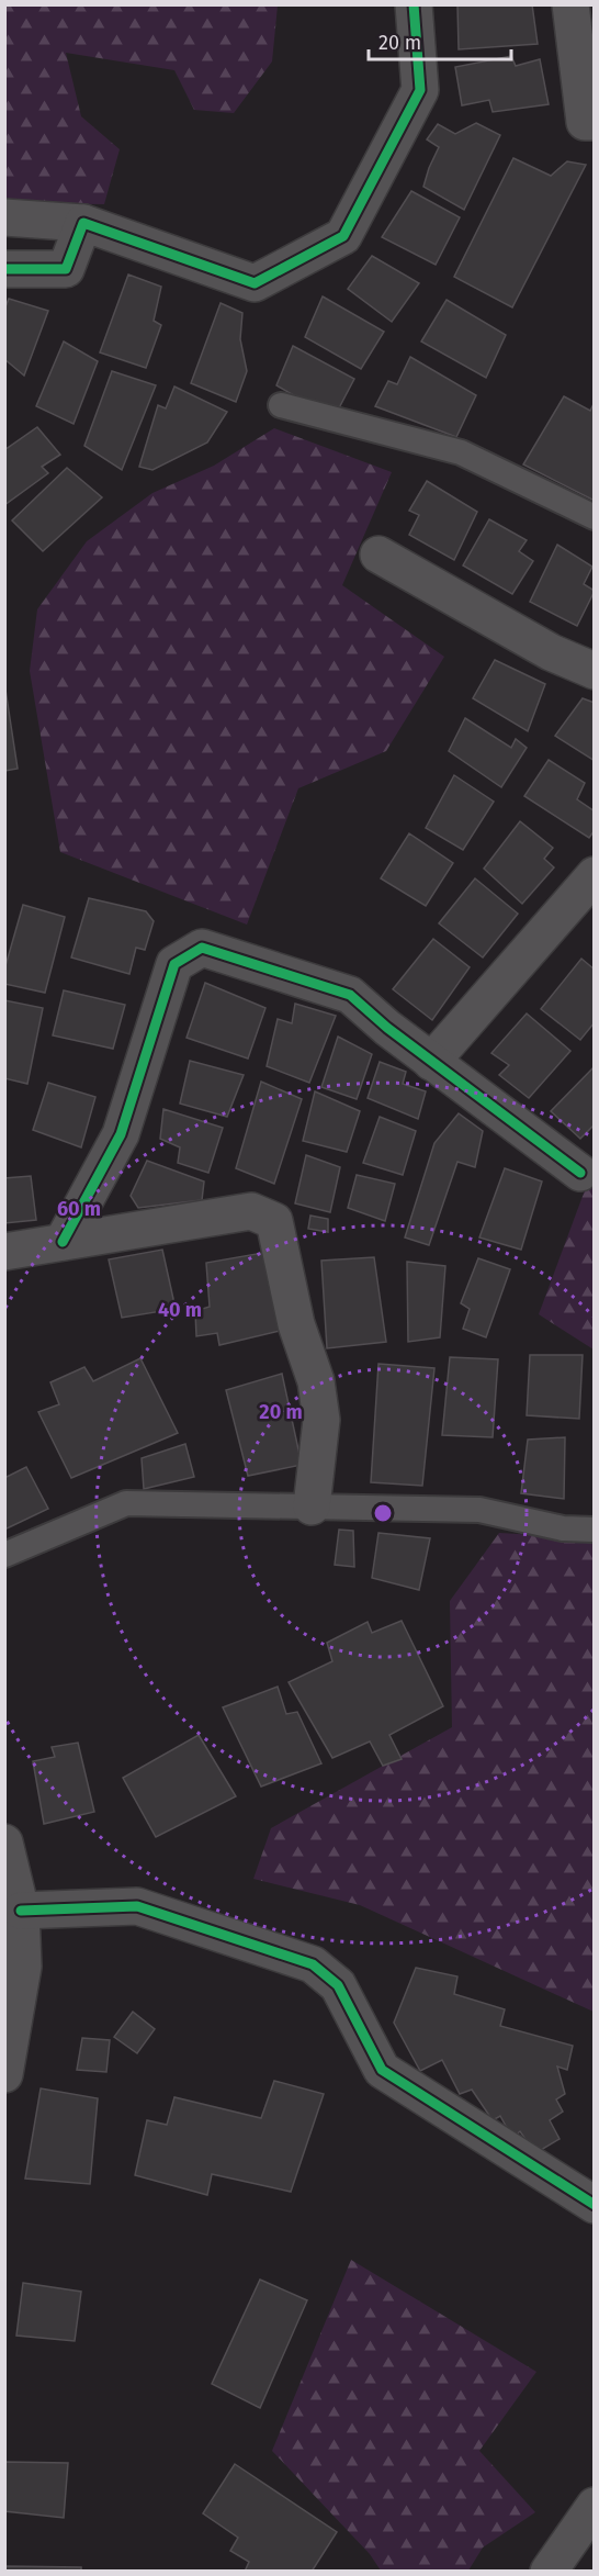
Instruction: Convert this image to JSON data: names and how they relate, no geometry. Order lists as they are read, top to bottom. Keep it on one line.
{"scale_bar":"20 m","rings":["60 m","40 m","20 m"]}
